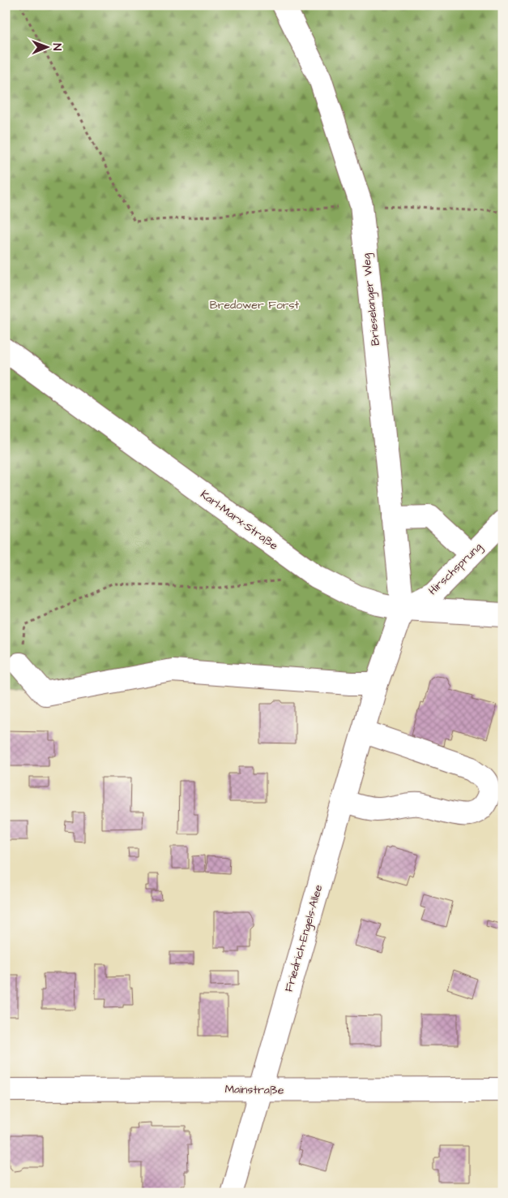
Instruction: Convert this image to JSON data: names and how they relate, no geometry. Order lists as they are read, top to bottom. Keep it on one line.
{"streets":{"street":["Brieselanger Weg","Karl-Marx-Straße","Hirschsprung","Friedrich-Engels-Allee","Mainstraße"]},"crossings":[["Brieselanger Weg","Karl-Marx-Straße"],["Brieselanger Weg","Hirschsprung"],["Brieselanger Weg","Friedrich-Engels-Allee"],["Karl-Marx-Straße","Hirschsprung"],["Karl-Marx-Straße","Friedrich-Engels-Allee"],["Hirschsprung","Friedrich-Engels-Allee"],["Friedrich-Engels-Allee","Mainstraße"]],"parks":["Bredower Forst"],"north":"right"}
